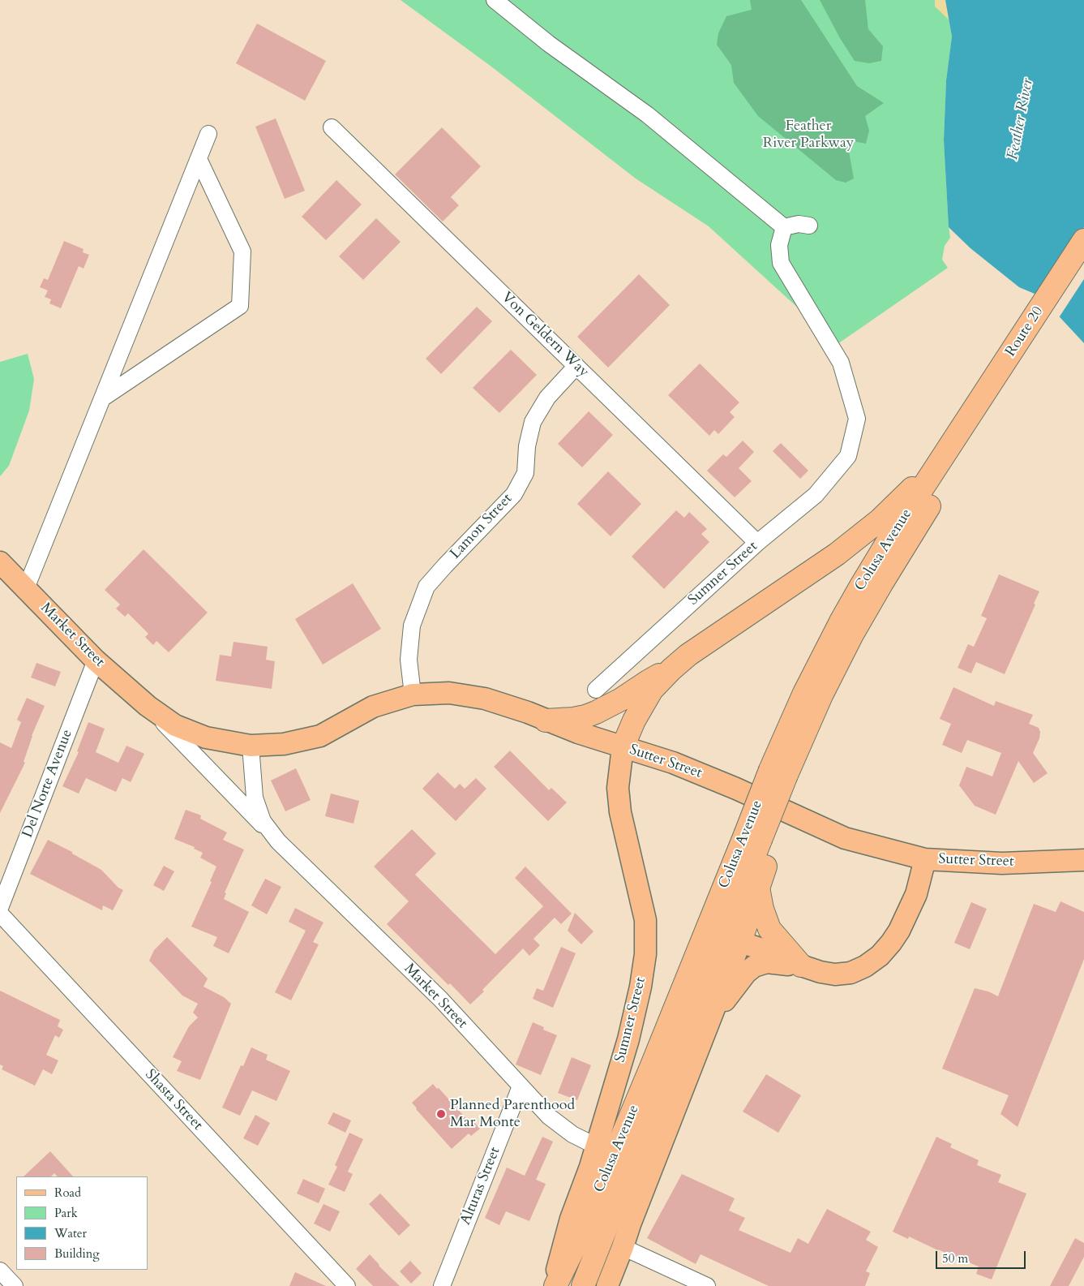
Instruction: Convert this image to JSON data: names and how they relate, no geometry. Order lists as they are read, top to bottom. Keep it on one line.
{"streets":{"highway":["Route 20","Colusa Avenue"],"main road":["Sumner Street","Market Street","Sutter Street"],"street":["Von Geldern Way","Lamon Street","Del Norte Avenue","Shasta Street","Alturas Street"]},"crossings":[["Route 20","Colusa Avenue"],["Von Geldern Way","Lamon Street"],["Von Geldern Way","Sumner Street"],["Lamon Street","Sutter Street"],["Colusa Avenue","Sumner Street"],["Sumner Street","Market Street"],["Sumner Street","Sutter Street"],["Market Street","Sutter Street"],["Market Street","Del Norte Avenue"],["Market Street","Alturas Street"]],"water":["Feather River"],"parks":["Feather River Parkway"],"places":["Planned Parenthood Mar Monte"],"legend":["Road","Park","Water","Building"],"scale_bar":"50 m"}
